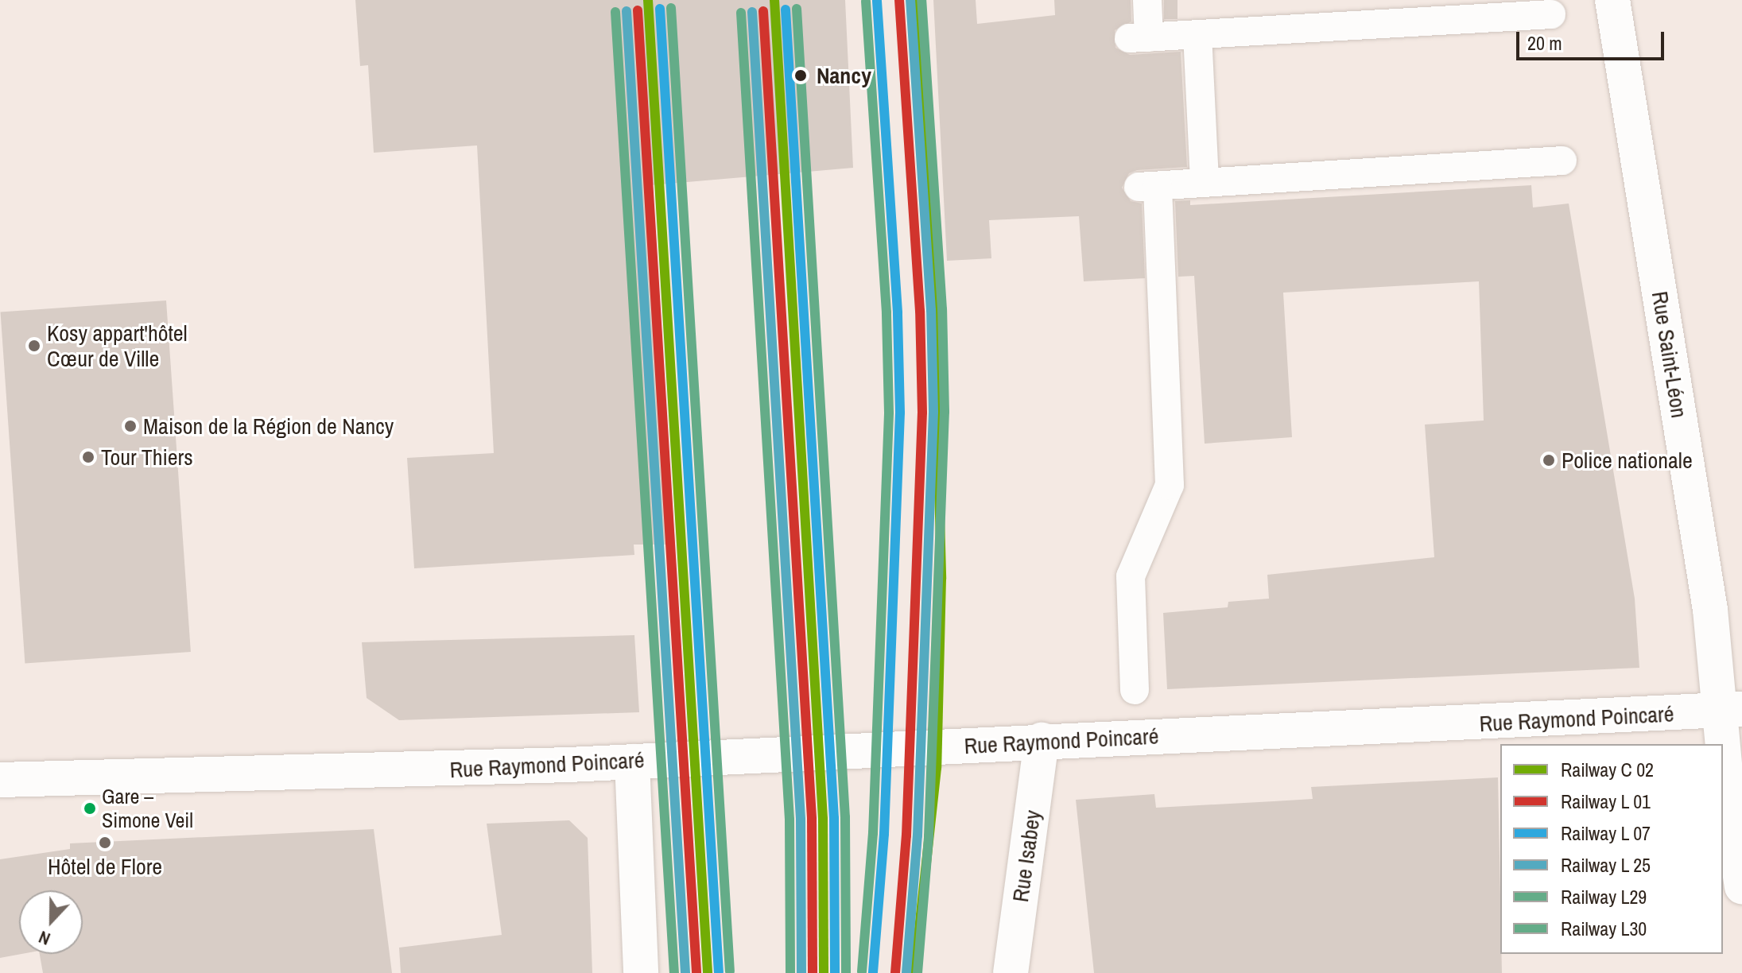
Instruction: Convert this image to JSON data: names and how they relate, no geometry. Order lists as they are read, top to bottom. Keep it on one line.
{"streets":{"main road":["Rue Saint-Léon","Rue Raymond Poincaré","Rue Isabey"]},"crossings":[["Rue Saint-Léon","Rue Raymond Poincaré"],["Rue Raymond Poincaré","Rue Isabey"]],"places":["Nancy","Kosy appart'hôtel Cœur de Ville","Maison de la Région de Nancy","Tour Thiers","Police nationale","Gare – Simone Veil","Hôtel de Flore"],"lines":["rail line L30","rail line L29"],"legend":["Railway C 02","Railway L 01","Railway L 07","Railway L 25","Railway L29","Railway L30"],"scale_bar":"20 m","north":"bottom"}
